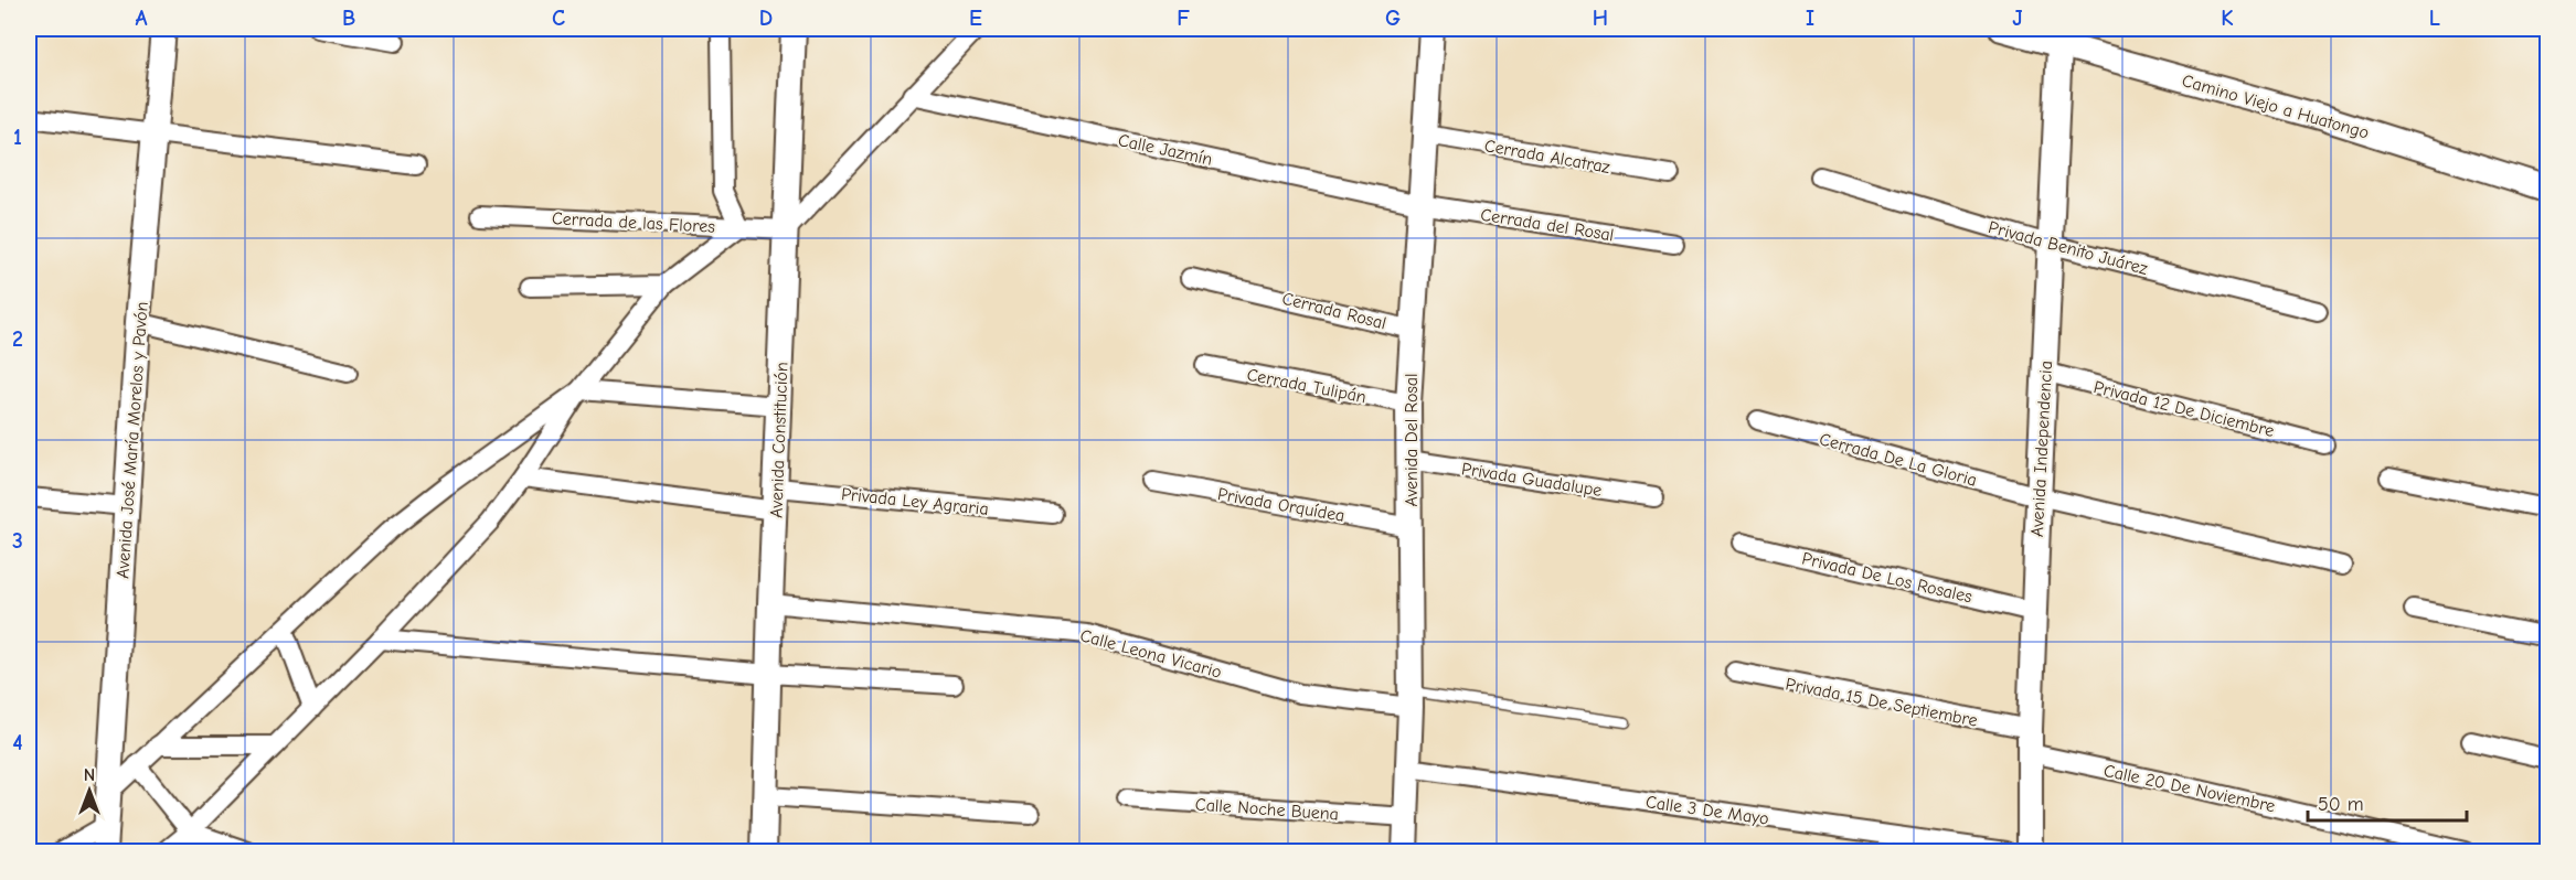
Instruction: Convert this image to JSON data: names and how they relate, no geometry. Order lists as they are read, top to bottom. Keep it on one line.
{"streets":{"main road":["Camino Viejo a Huatongo","Avenida José María Morelos y Pavón","Avenida Constitución","Avenida Del Rosal","Avenida Independencia"],"street":["Calle Jazmín","Cerrada Alcatraz","Cerrada de las Flores","Cerrada del Rosal","Privada Benito Juárez","Cerrada Rosal","Cerrada Tulipán","Privada 12 De Diciembre","Cerrada De La Gloria","Privada Guadalupe","Privada Ley Agraria","Privada Orquídea","Privada De Los Rosales","Calle Leona Vicario","Privada 15 De Septiembre","Calle 20 De Noviembre","Calle Noche Buena","Calle 3 De Mayo"]},"crossings":[["Camino Viejo a Huatongo","Avenida Independencia"],["Calle Jazmín","Cerrada del Rosal"],["Calle Jazmín","Avenida Del Rosal"],["Cerrada Alcatraz","Avenida Del Rosal"],["Cerrada de las Flores","Avenida Constitución"],["Cerrada del Rosal","Avenida Del Rosal"],["Privada Benito Juárez","Avenida Independencia"],["Cerrada Rosal","Avenida Del Rosal"],["Cerrada Tulipán","Avenida Del Rosal"],["Privada 12 De Diciembre","Avenida Independencia"],["Avenida Constitución","Privada Ley Agraria"],["Avenida Constitución","Calle Leona Vicario"],["Avenida Del Rosal","Privada Guadalupe"],["Avenida Del Rosal","Privada Orquídea"],["Avenida Del Rosal","Calle Leona Vicario"],["Avenida Del Rosal","Calle Noche Buena"],["Avenida Del Rosal","Calle 3 De Mayo"],["Avenida Independencia","Cerrada De La Gloria"],["Avenida Independencia","Privada De Los Rosales"],["Avenida Independencia","Privada 15 De Septiembre"],["Avenida Independencia","Calle 20 De Noviembre"]],"scale_bar":"50 m","north":"top","grid":{"columns":["A","B","C","D","E","F","G","H","I","J","K","L"],"rows":["1","2","3","4"]}}
